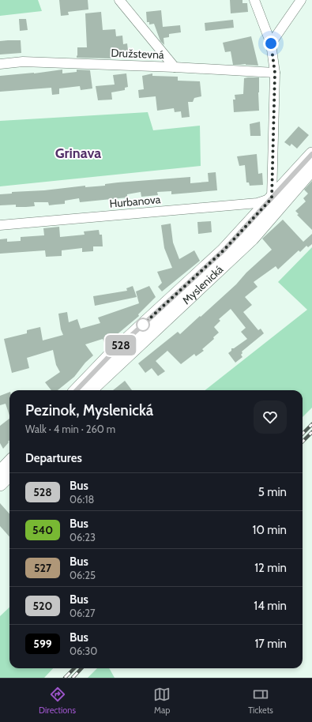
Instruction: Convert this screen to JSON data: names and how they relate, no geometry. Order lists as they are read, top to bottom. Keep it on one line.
{"streets":{"main road":["Myslenická"],"street":["Družstevná","Hurbanova"]},"crossings":[["Hurbanova","Myslenická"]],"districts":["Grinava"],"lines":["bus line 528"],"page":{"on_map":"528","heading":[["Pezinok, Myslenická","Walk · 4 min · 260 m"],"Departures"],"list":[{"mark":"528","name":"Bus","note":"06:18","value":"5 min"},{"mark":"540","name":"Bus","note":"06:23","value":"10 min"},{"mark":"527","name":"Bus","note":"06:25","value":"12 min"},{"mark":"520","name":"Bus","note":"06:27","value":"14 min"},{"mark":"599","name":"Bus","note":"06:30","value":"17 min"}],"tabs":["Directions","Map","Tickets"]}}
